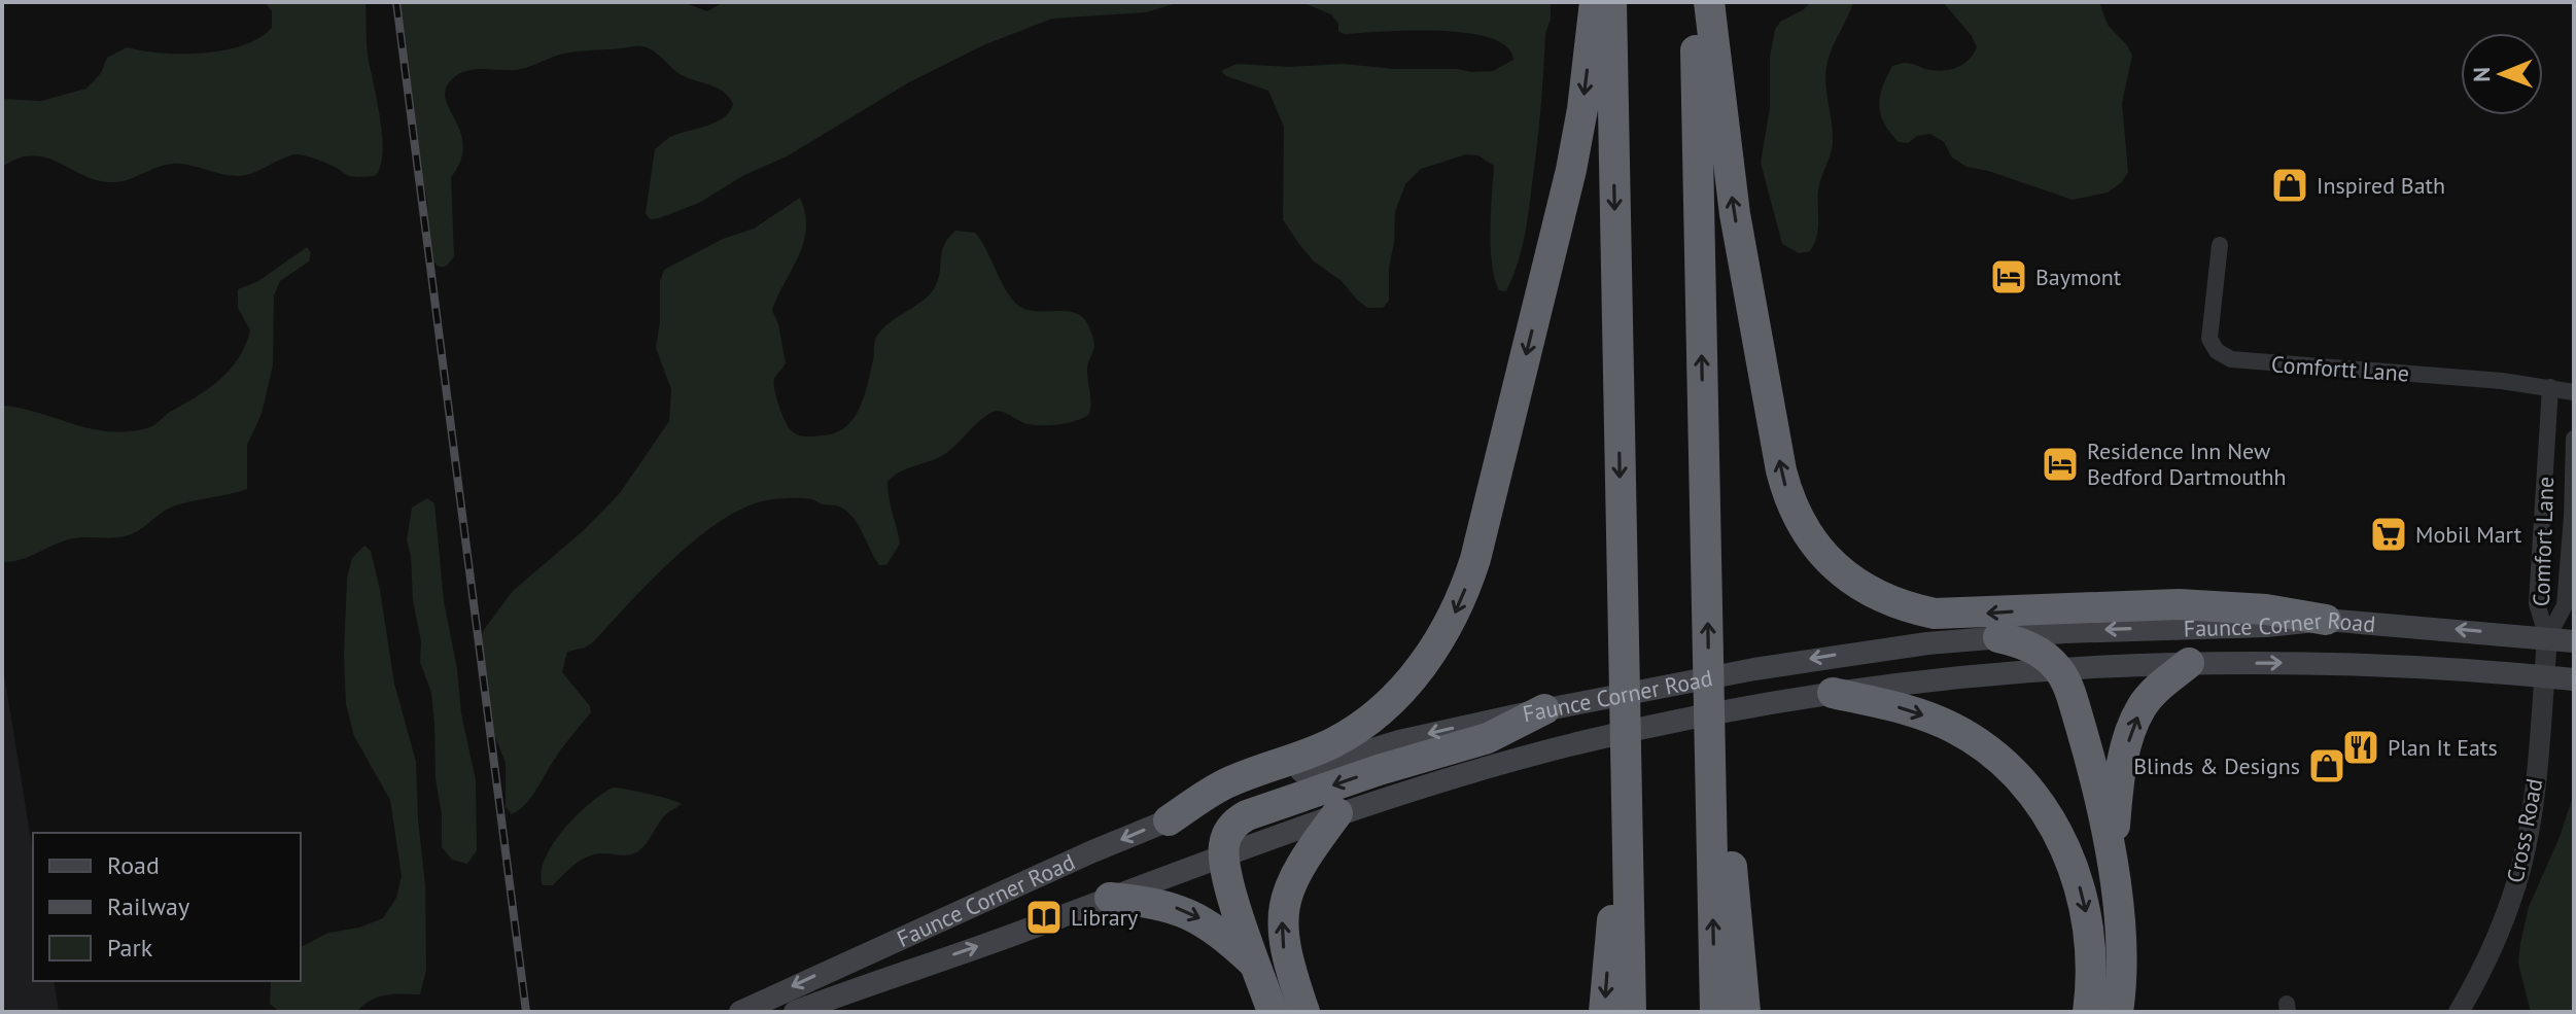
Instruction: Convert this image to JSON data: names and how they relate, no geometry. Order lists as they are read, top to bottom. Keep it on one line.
{"streets":{"main road":["Faunce Corner Road"],"street":["Comfortt Lane","Comfort Lane","Cross Road"]},"crossings":[["Comfortt Lane","Comfort Lane"],["Comfort Lane","Faunce Corner Road"],["Comfort Lane","Cross Road"],["Faunce Corner Road","Cross Road"]],"places":{"shop":["Inspired Bath","Blinds & Designs"],"hotel":["Baymont","Residence Inn New Bedford Dartmouthh"],"supermarket":["Mobil Mart"],"restaurant":["Plan It Eats"],"library":["Library"]},"legend":["Road","Railway","Park"],"north":"left"}
